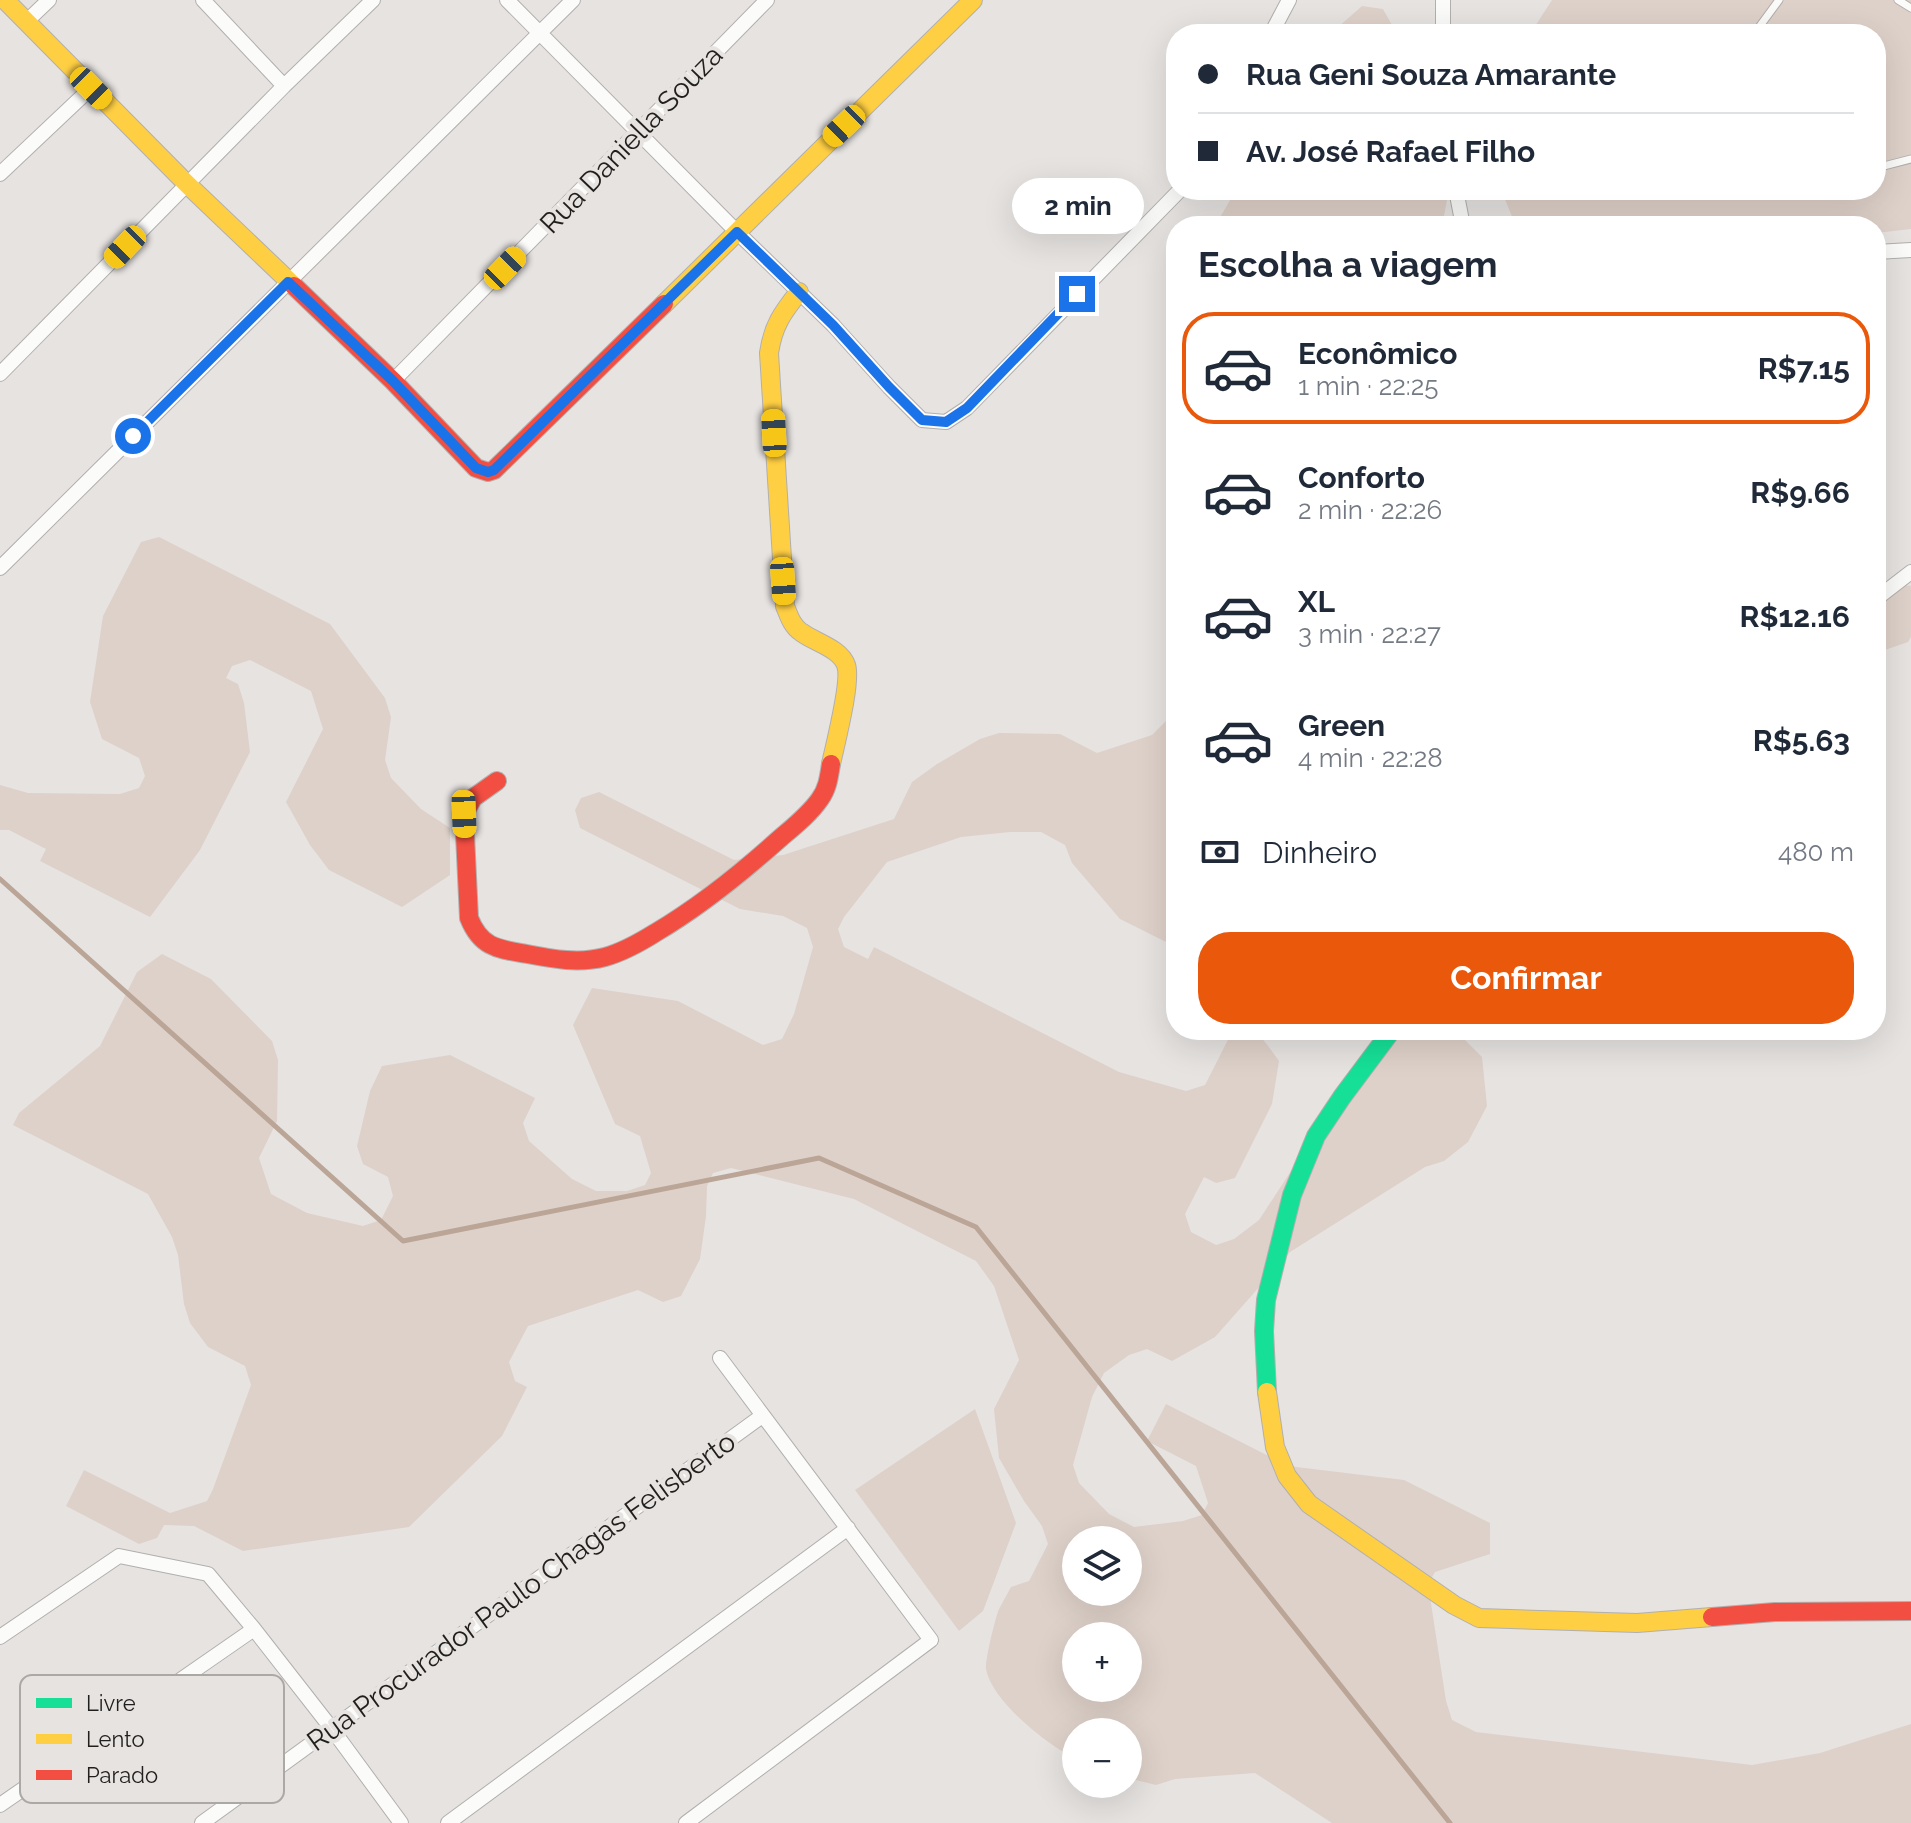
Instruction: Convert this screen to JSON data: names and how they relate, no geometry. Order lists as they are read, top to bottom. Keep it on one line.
{"streets":{"street":["Rua Daniella Souza","Rua Procurador Paulo Chagas Felisberto"]},"legend":["Livre","Lento","Parado"],"page":{"banner":["Rua Geni Souza Amarante","Av. José Rafael Filho"],"bubble":"2 min","heading":"Escolha a viagem","list":[{"name":"Econômico","note":"1 min · 22:25","value":"R$7.15"},{"name":"Conforto","note":"2 min · 22:26","value":"R$9.66"},{"name":"XL","note":"3 min · 22:27","value":"R$12.16"},{"name":"Green","note":"4 min · 22:28","value":"R$5.63"}],"pay":["Dinheiro","480 m"],"buttons":"Confirmar","map_buttons":["+","−"]}}
